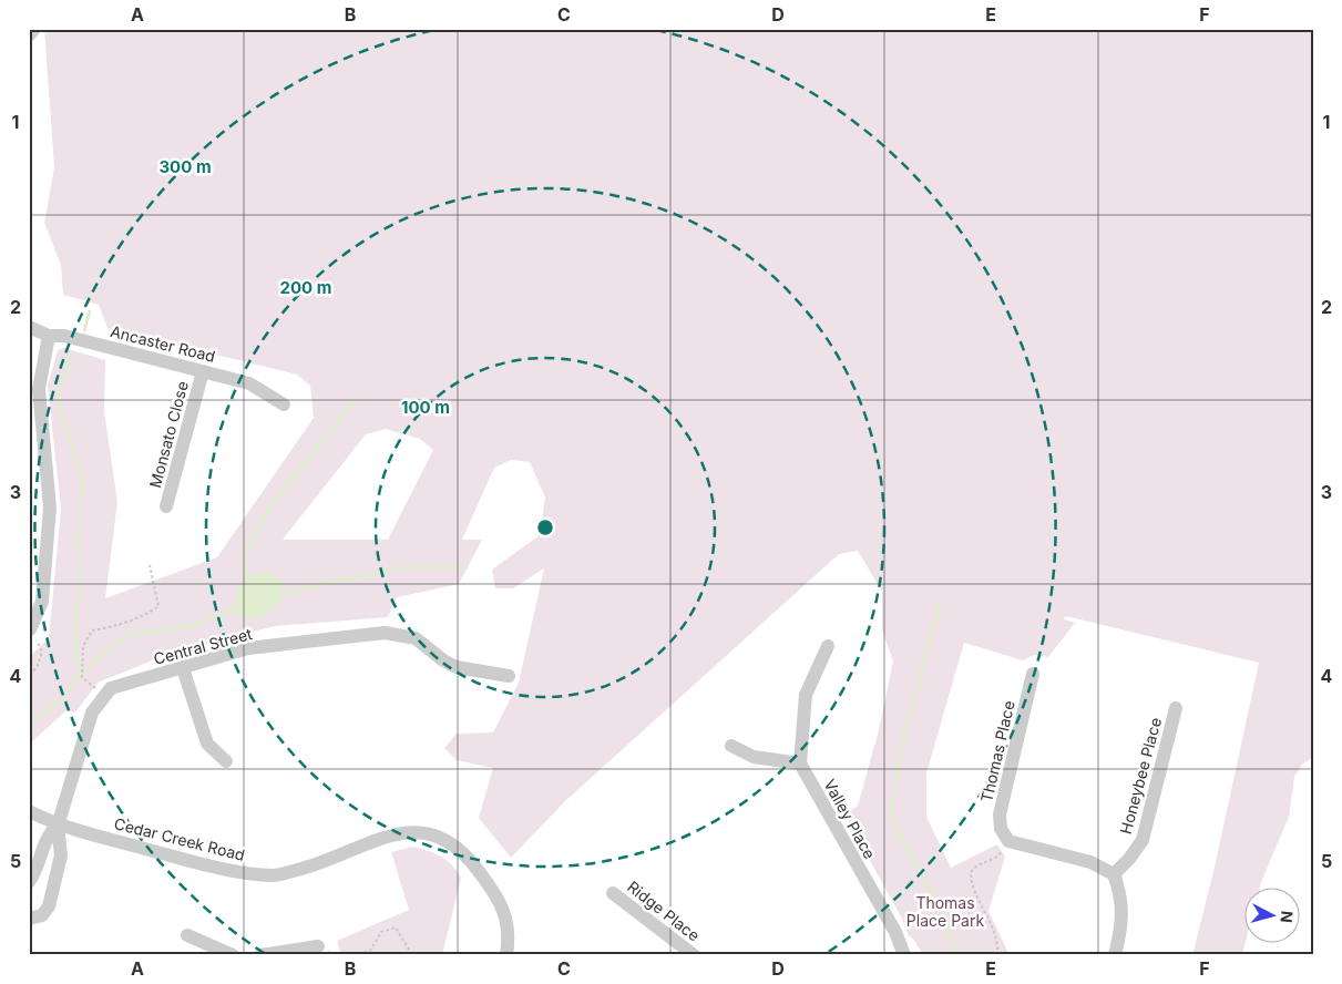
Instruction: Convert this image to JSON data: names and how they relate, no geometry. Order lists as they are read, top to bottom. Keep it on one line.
{"streets":{"street":["Ancaster Road","Monsato Close","Central Street","Thomas Place","Honeybee Place","Valley Place","Cedar Creek Road","Ridge Place"]},"crossings":[["Ancaster Road","Monsato Close"],["Central Street","Cedar Creek Road"]],"parks":["Thomas Place Park"],"north":"right","grid":{"columns":["A","B","C","D","E","F"],"rows":["1","2","3","4","5"]},"rings":["300 m","200 m","100 m"]}
